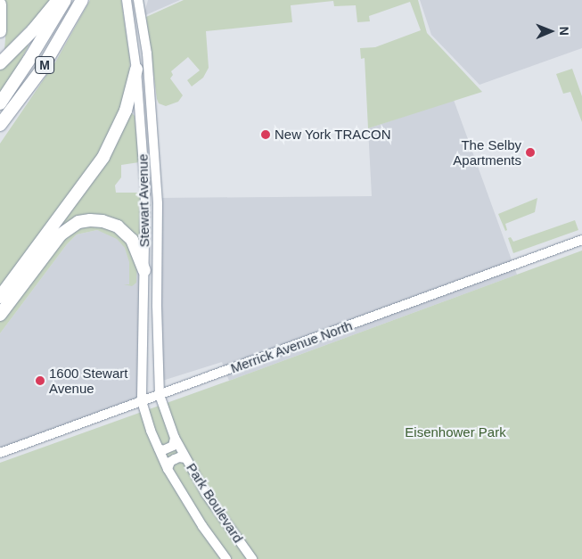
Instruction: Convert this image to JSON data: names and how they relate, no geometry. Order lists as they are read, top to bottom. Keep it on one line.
{"streets":{"highway":["M"],"main road":["Stewart Avenue","Merrick Avenue North","Park Boulevard"]},"crossings":[["Stewart Avenue","Merrick Avenue North"],["Stewart Avenue","Park Boulevard"],["Merrick Avenue North","Park Boulevard"]],"parks":["Eisenhower Park"],"places":["New York TRACON","The Selby Apartments","1600 Stewart Avenue"],"north":"right"}
